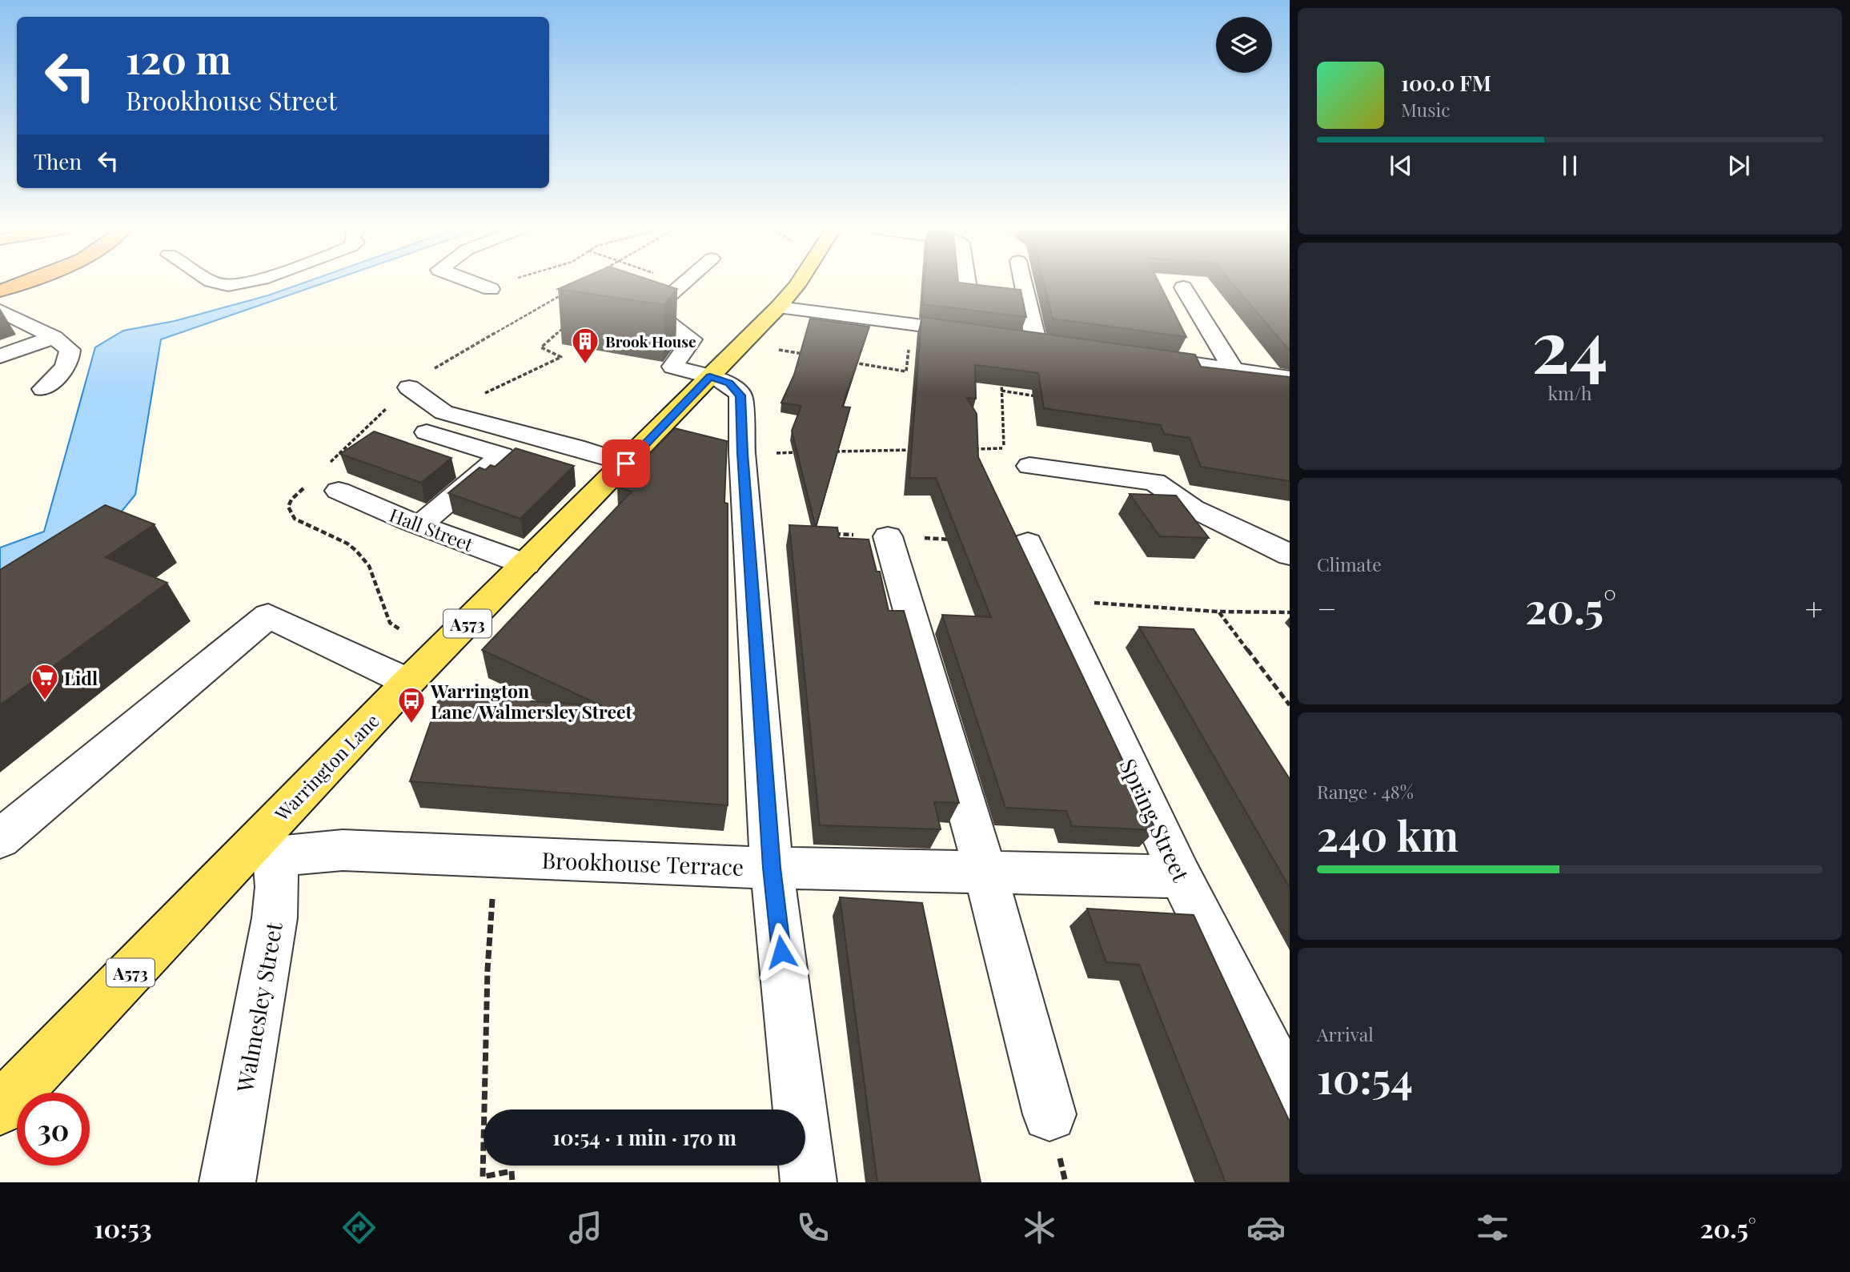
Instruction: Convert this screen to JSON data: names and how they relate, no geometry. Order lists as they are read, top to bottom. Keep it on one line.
{"streets":{"main road":["A573","Warrington Lane"],"street":["Hall Street","Spring Street","Brookhouse Terrace","Walmesley Street"]},"crossings":[["Hall Street","Warrington Lane"],["Warrington Lane","Brookhouse Terrace"],["Warrington Lane","Walmesley Street"],["Spring Street","Brookhouse Terrace"],["Brookhouse Terrace","Walmesley Street"]],"places":{"building":["Brook House"],"supermarket":["Lidl"],"bus stop":["Warrington Lane/Walmersley Street"]},"page":{"turn":["120 m","Brookhouse Street"],"song":["100.0 FM","Music"],"then":"Then","tile":[["24","km/h"],"Climate",["Range · 48%","240 km"],["Arrival","10:54"]],"heat":["−","20.5°","+"],"limit":"30","trip":"10:54 · 1 min · 170 m","tabs":["10:53","20.5°"]}}
